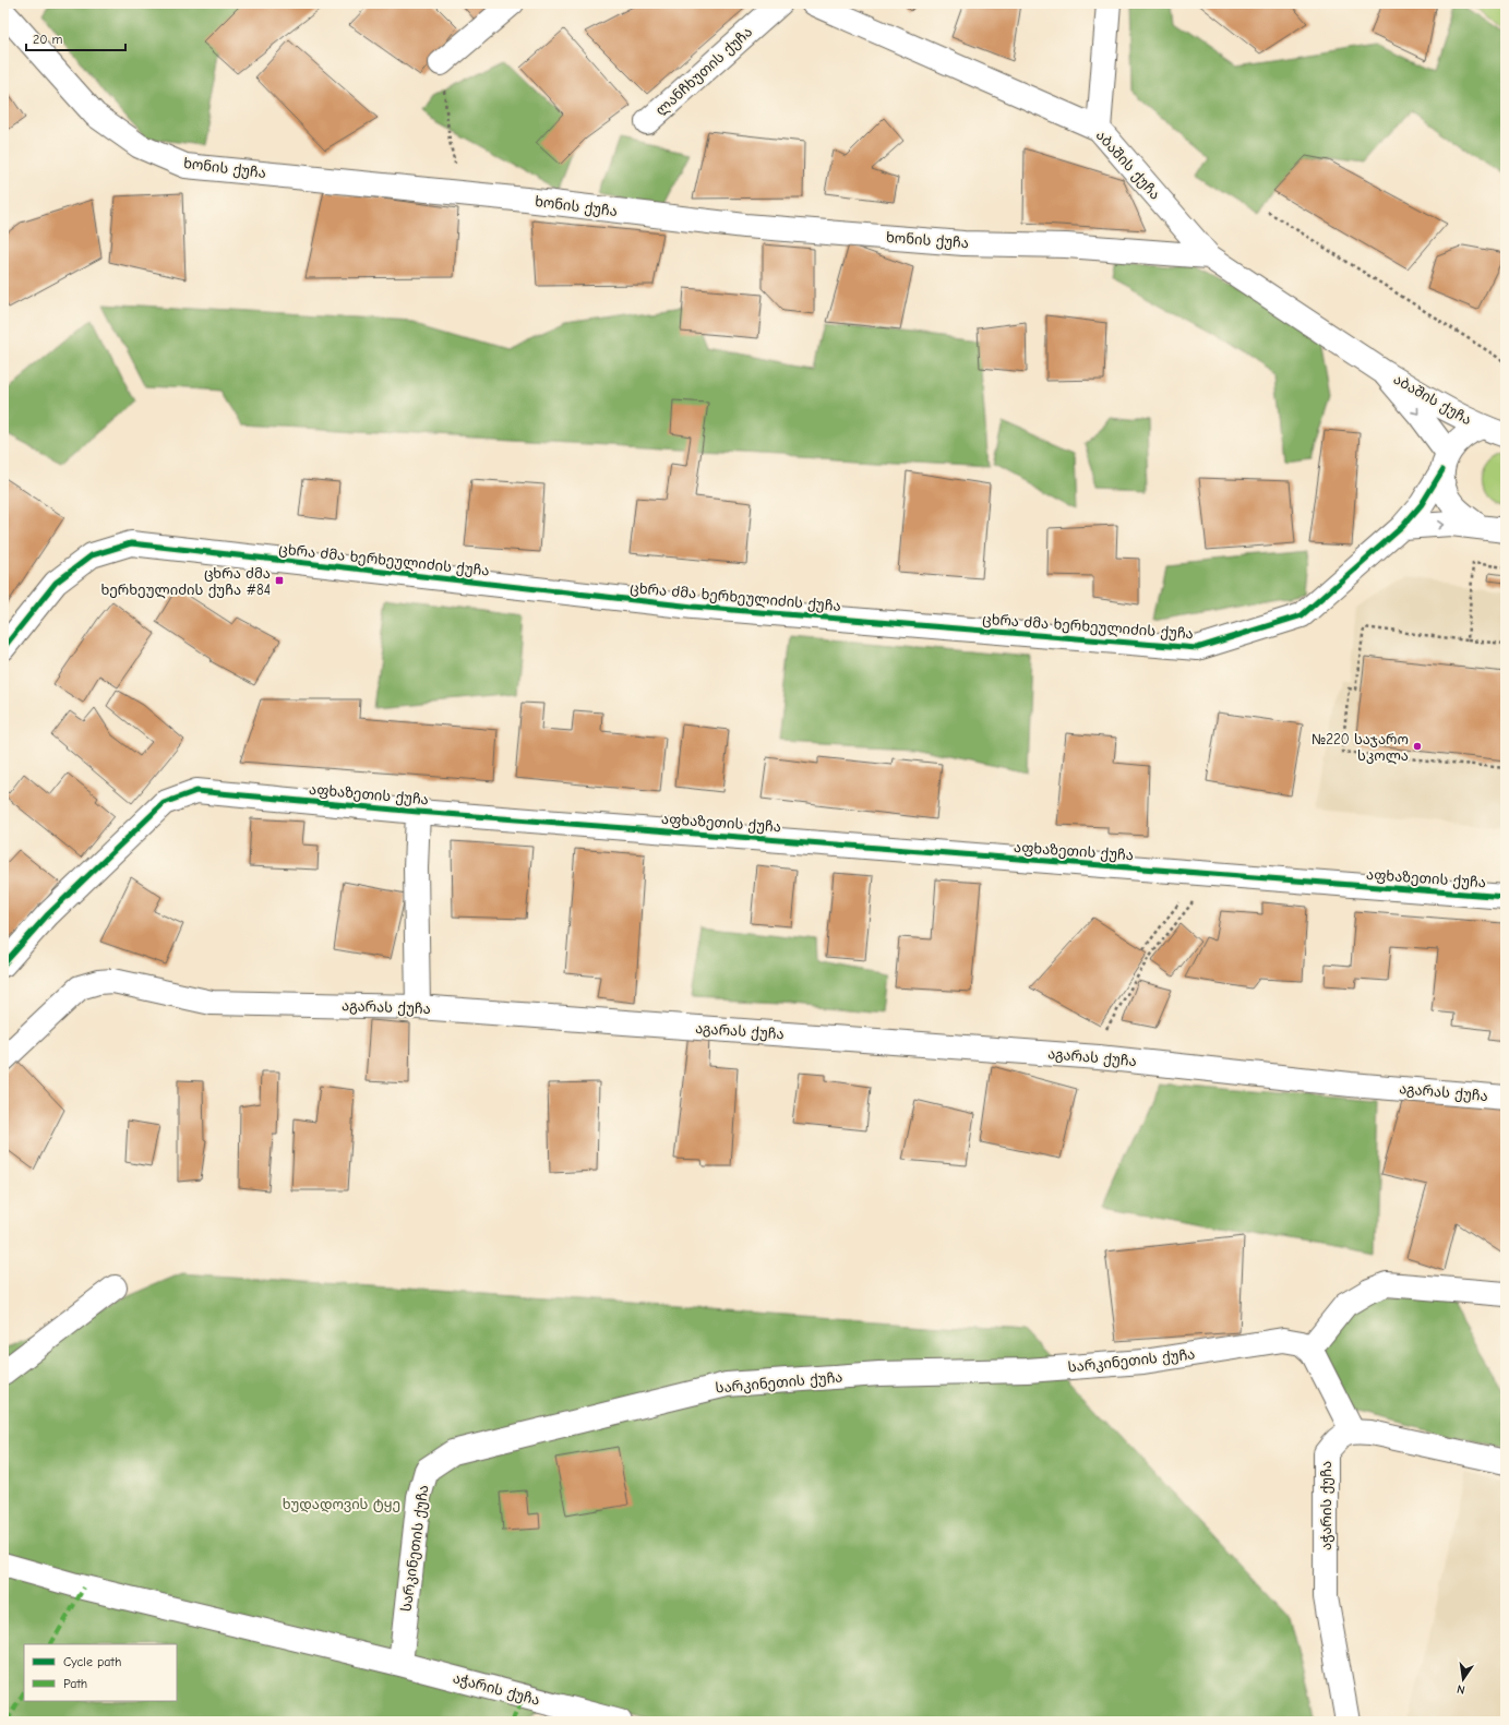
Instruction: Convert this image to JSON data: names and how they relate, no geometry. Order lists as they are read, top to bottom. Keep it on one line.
{"streets":{"street":["ლანჩხუთის ქუჩა","აბაშის ქუჩა","ხონის ქუჩა","ცხრა ძმა ხერხეულიძის ქუჩა","აფხაზეთის ქუჩა","აგარას ქუჩა","სარკინეთის ქუჩა","აჭარის ქუჩა"]},"crossings":[["აბაშის ქუჩა","ხონის ქუჩა"],["აბაშის ქუჩა","ცხრა ძმა ხერხეულიძის ქუჩა"],["სარკინეთის ქუჩა","აჭარის ქუჩა"]],"parks":["ხუდადოვის ტყე"],"places":{"transit":["ცხრა ძმა ხერხეულიძის ქუჩა #84"],"other":["№220 საჯარო სკოლა"]},"legend":["Cycle path","Path"],"scale_bar":"20 m","north":"bottom"}
